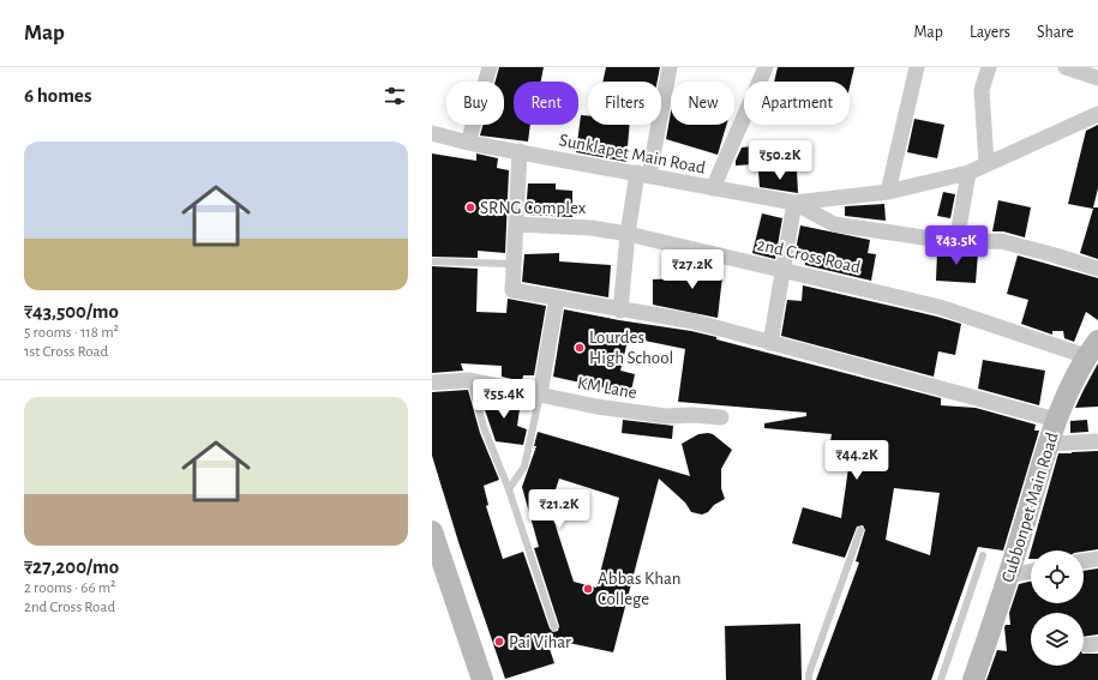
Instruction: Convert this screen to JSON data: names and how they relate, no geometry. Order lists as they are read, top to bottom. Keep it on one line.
{"streets":{"street":["Sunklapet Main Road","2nd Cross Road","KM Lane","Cubbonpet Main Road"]},"crossings":[["2nd Cross Road","Cubbonpet Main Road"]],"places":["SRNG Complex","Lourdes High School","Abbas Khan College","Pai Vihar"],"page":{"header":"Map","nav":["Map","Layers","Share"],"heading":"6 homes","chip":["Buy","Rent","Filters","New","Apartment"],"list":[{"name":"₹43,500/mo","note":"5 rooms · 118 m² · 1st Cross Road"},{"name":"₹27,200/mo","note":"2 rooms · 66 m² · 2nd Cross Road"}],"price":["₹50.2K","₹43.5K","₹27.2K","₹55.4K","₹44.2K","₹21.2K"]}}
